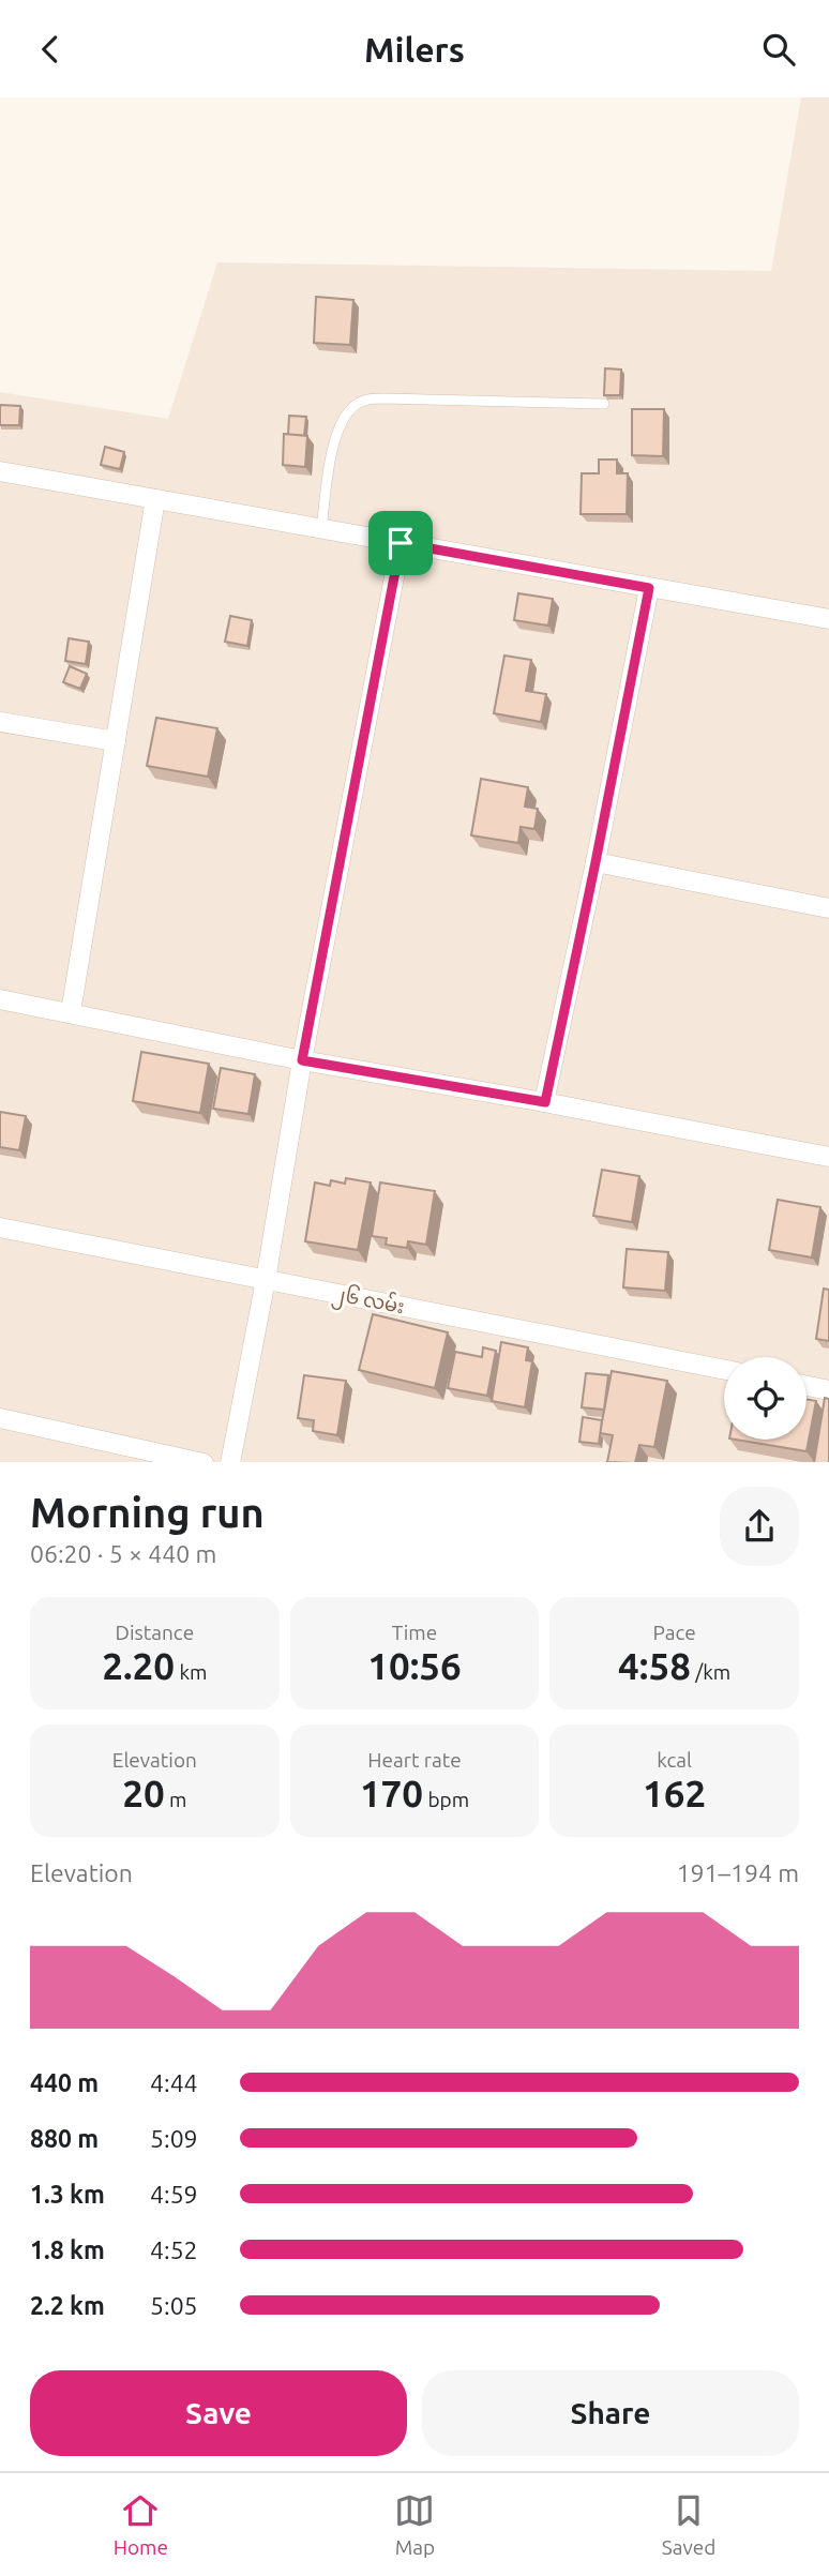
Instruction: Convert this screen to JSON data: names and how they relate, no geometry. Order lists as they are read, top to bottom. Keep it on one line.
{"streets":{"street":["၂၆ လမ်း"]},"page":{"header":"Milers","heading":["Morning run","06:20 · 5 × 440 m"],"stats":[["Distance","2.20 km"],["Time","10:56"],["Pace","4:58 /km"],["Elevation","20 m"],["Heart rate","170 bpm"],["kcal","162"]],"chart":["Elevation","191–194 m"],"list":[{"name":"440 m","note":"4:44"},{"name":"880 m","note":"5:09"},{"name":"1.3 km","note":"4:59"},{"name":"1.8 km","note":"4:52"},{"name":"2.2 km","note":"5:05"}],"buttons":["Save","Share"],"tabs":["Home","Map","Saved"]}}
